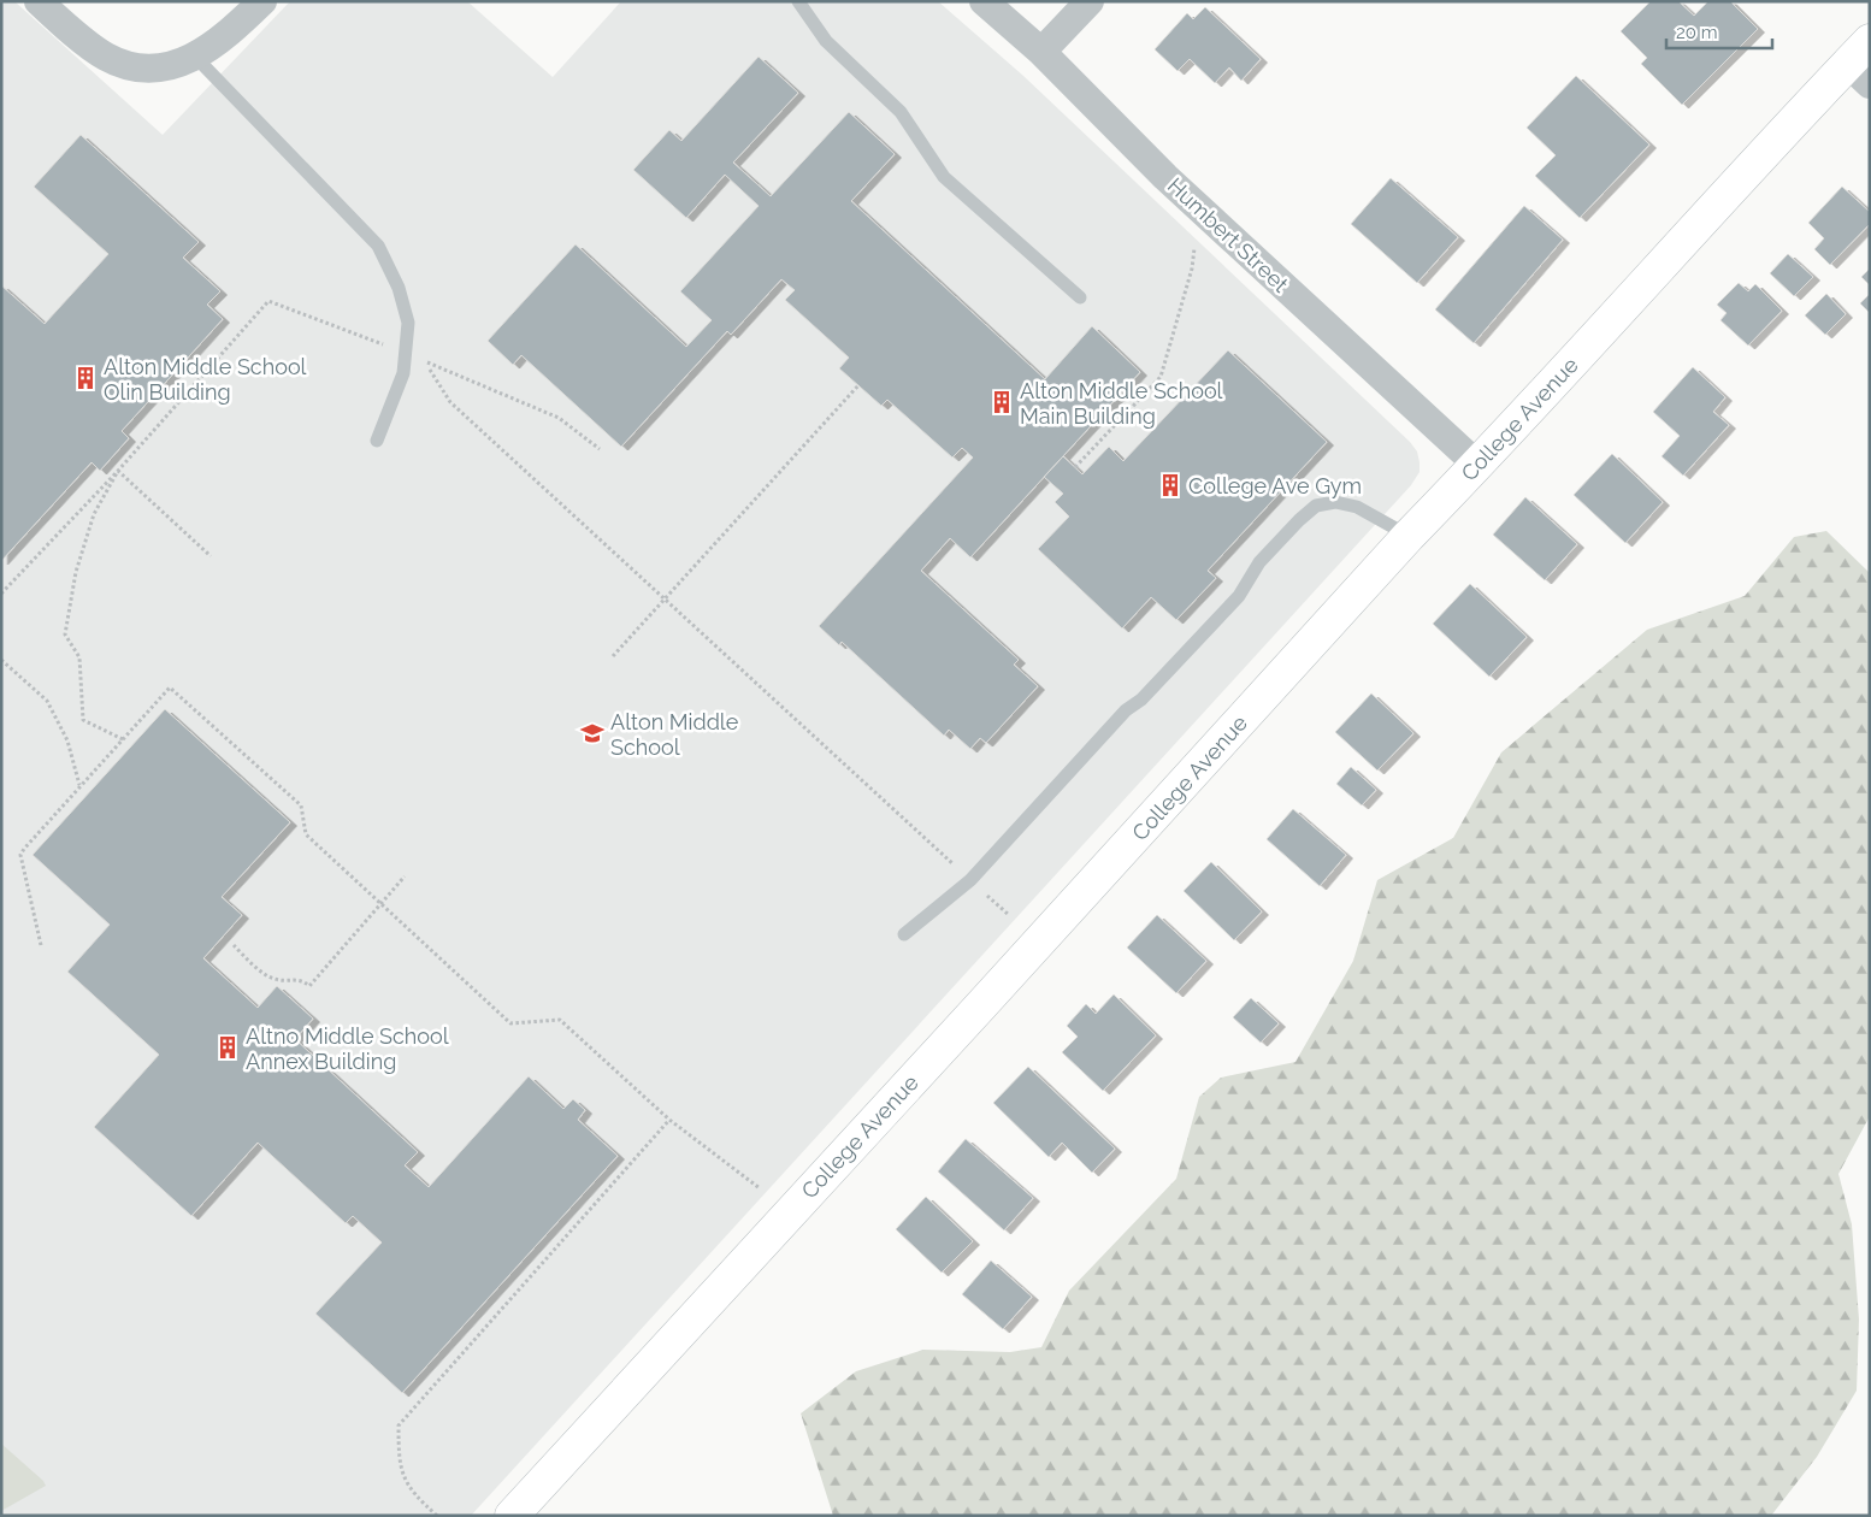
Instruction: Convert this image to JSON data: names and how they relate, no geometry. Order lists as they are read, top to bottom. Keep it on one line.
{"streets":{"main road":["College Avenue"],"street":["Humbert Street"]},"crossings":[["Humbert Street","College Avenue"]],"places":{"building":["Alton Middle School Olin Building","Alton Middle School Main Building","College Ave Gym","Altno Middle School Annex Building"],"school or university":["Alton Middle School"]},"scale_bar":"20 m"}
